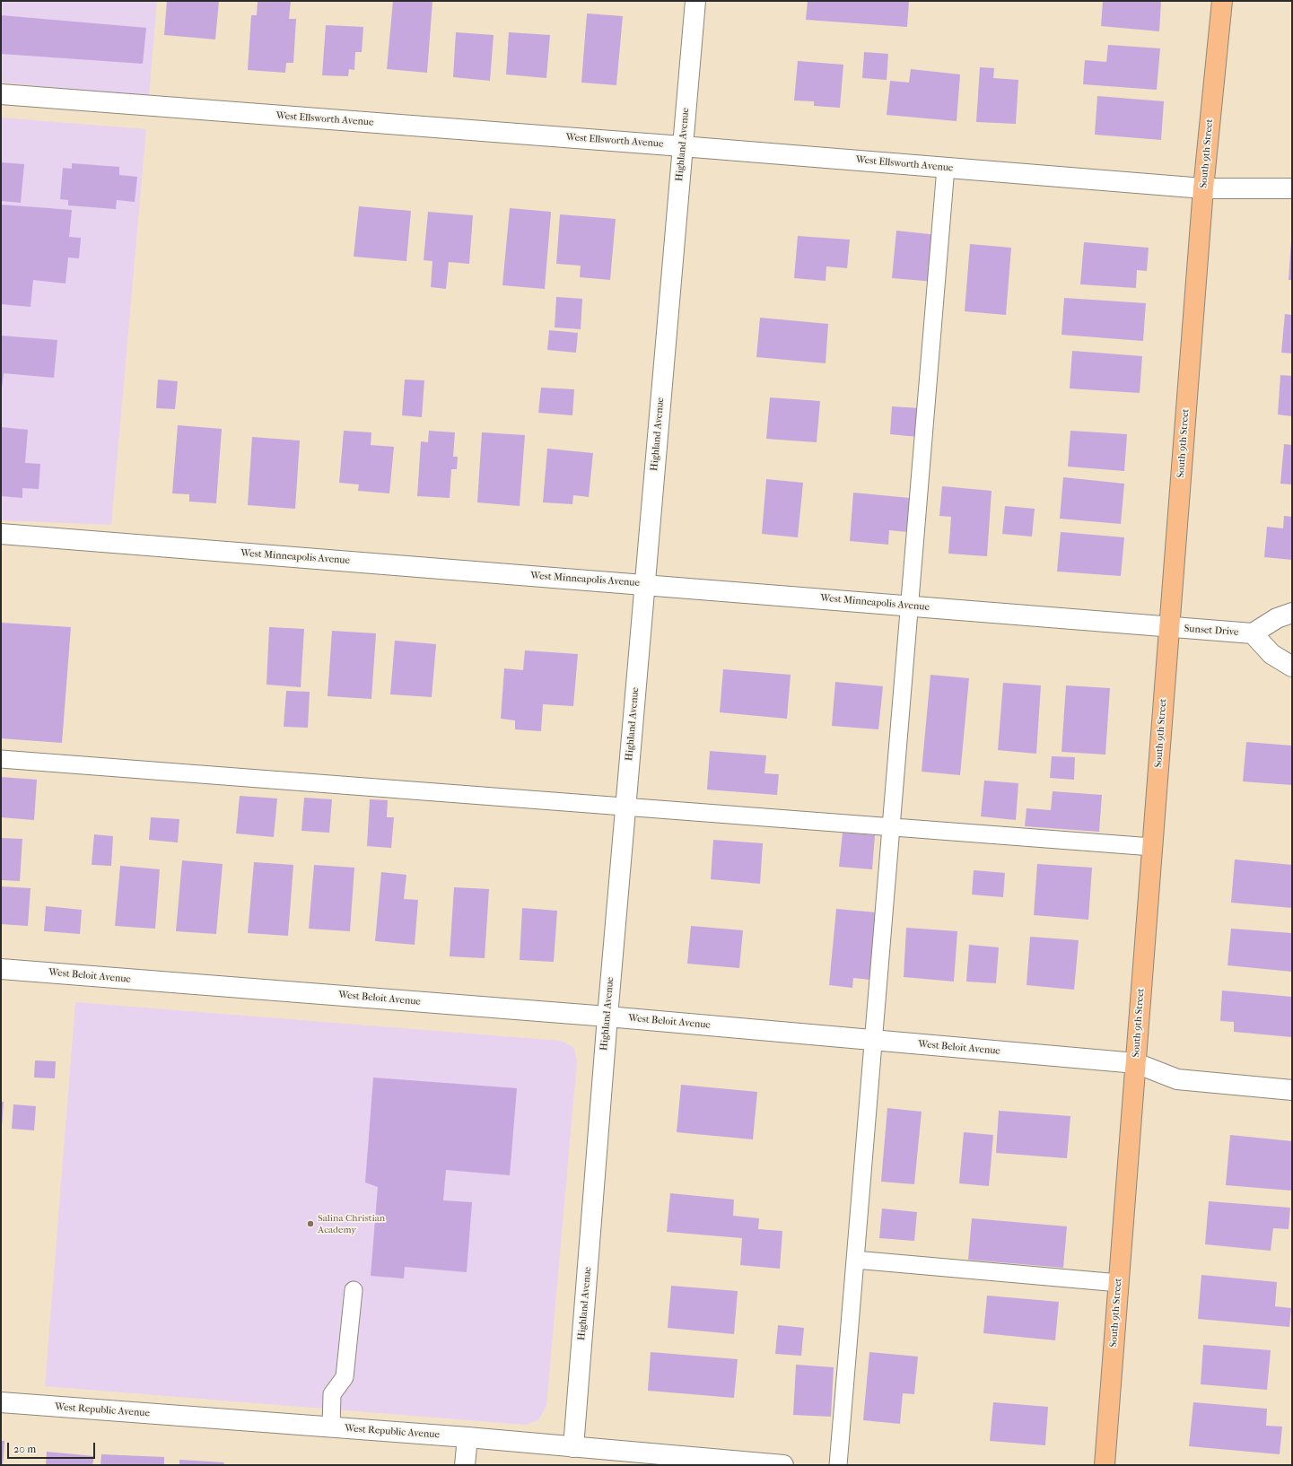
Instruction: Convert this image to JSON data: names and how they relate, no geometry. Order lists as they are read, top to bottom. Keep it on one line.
{"streets":{"main road":["South 9th Street"],"street":["West Ellsworth Avenue","Highland Avenue","West Minneapolis Avenue","Sunset Drive","West Beloit Avenue","West Republic Avenue"]},"crossings":[["West Ellsworth Avenue","Highland Avenue"],["West Ellsworth Avenue","South 9th Street"],["Highland Avenue","West Minneapolis Avenue"],["Highland Avenue","West Beloit Avenue"],["Highland Avenue","West Republic Avenue"],["South 9th Street","West Minneapolis Avenue"],["South 9th Street","Sunset Drive"],["South 9th Street","West Beloit Avenue"],["West Minneapolis Avenue","Sunset Drive"]],"places":["Salina Christian Academy"],"scale_bar":"20 m"}
